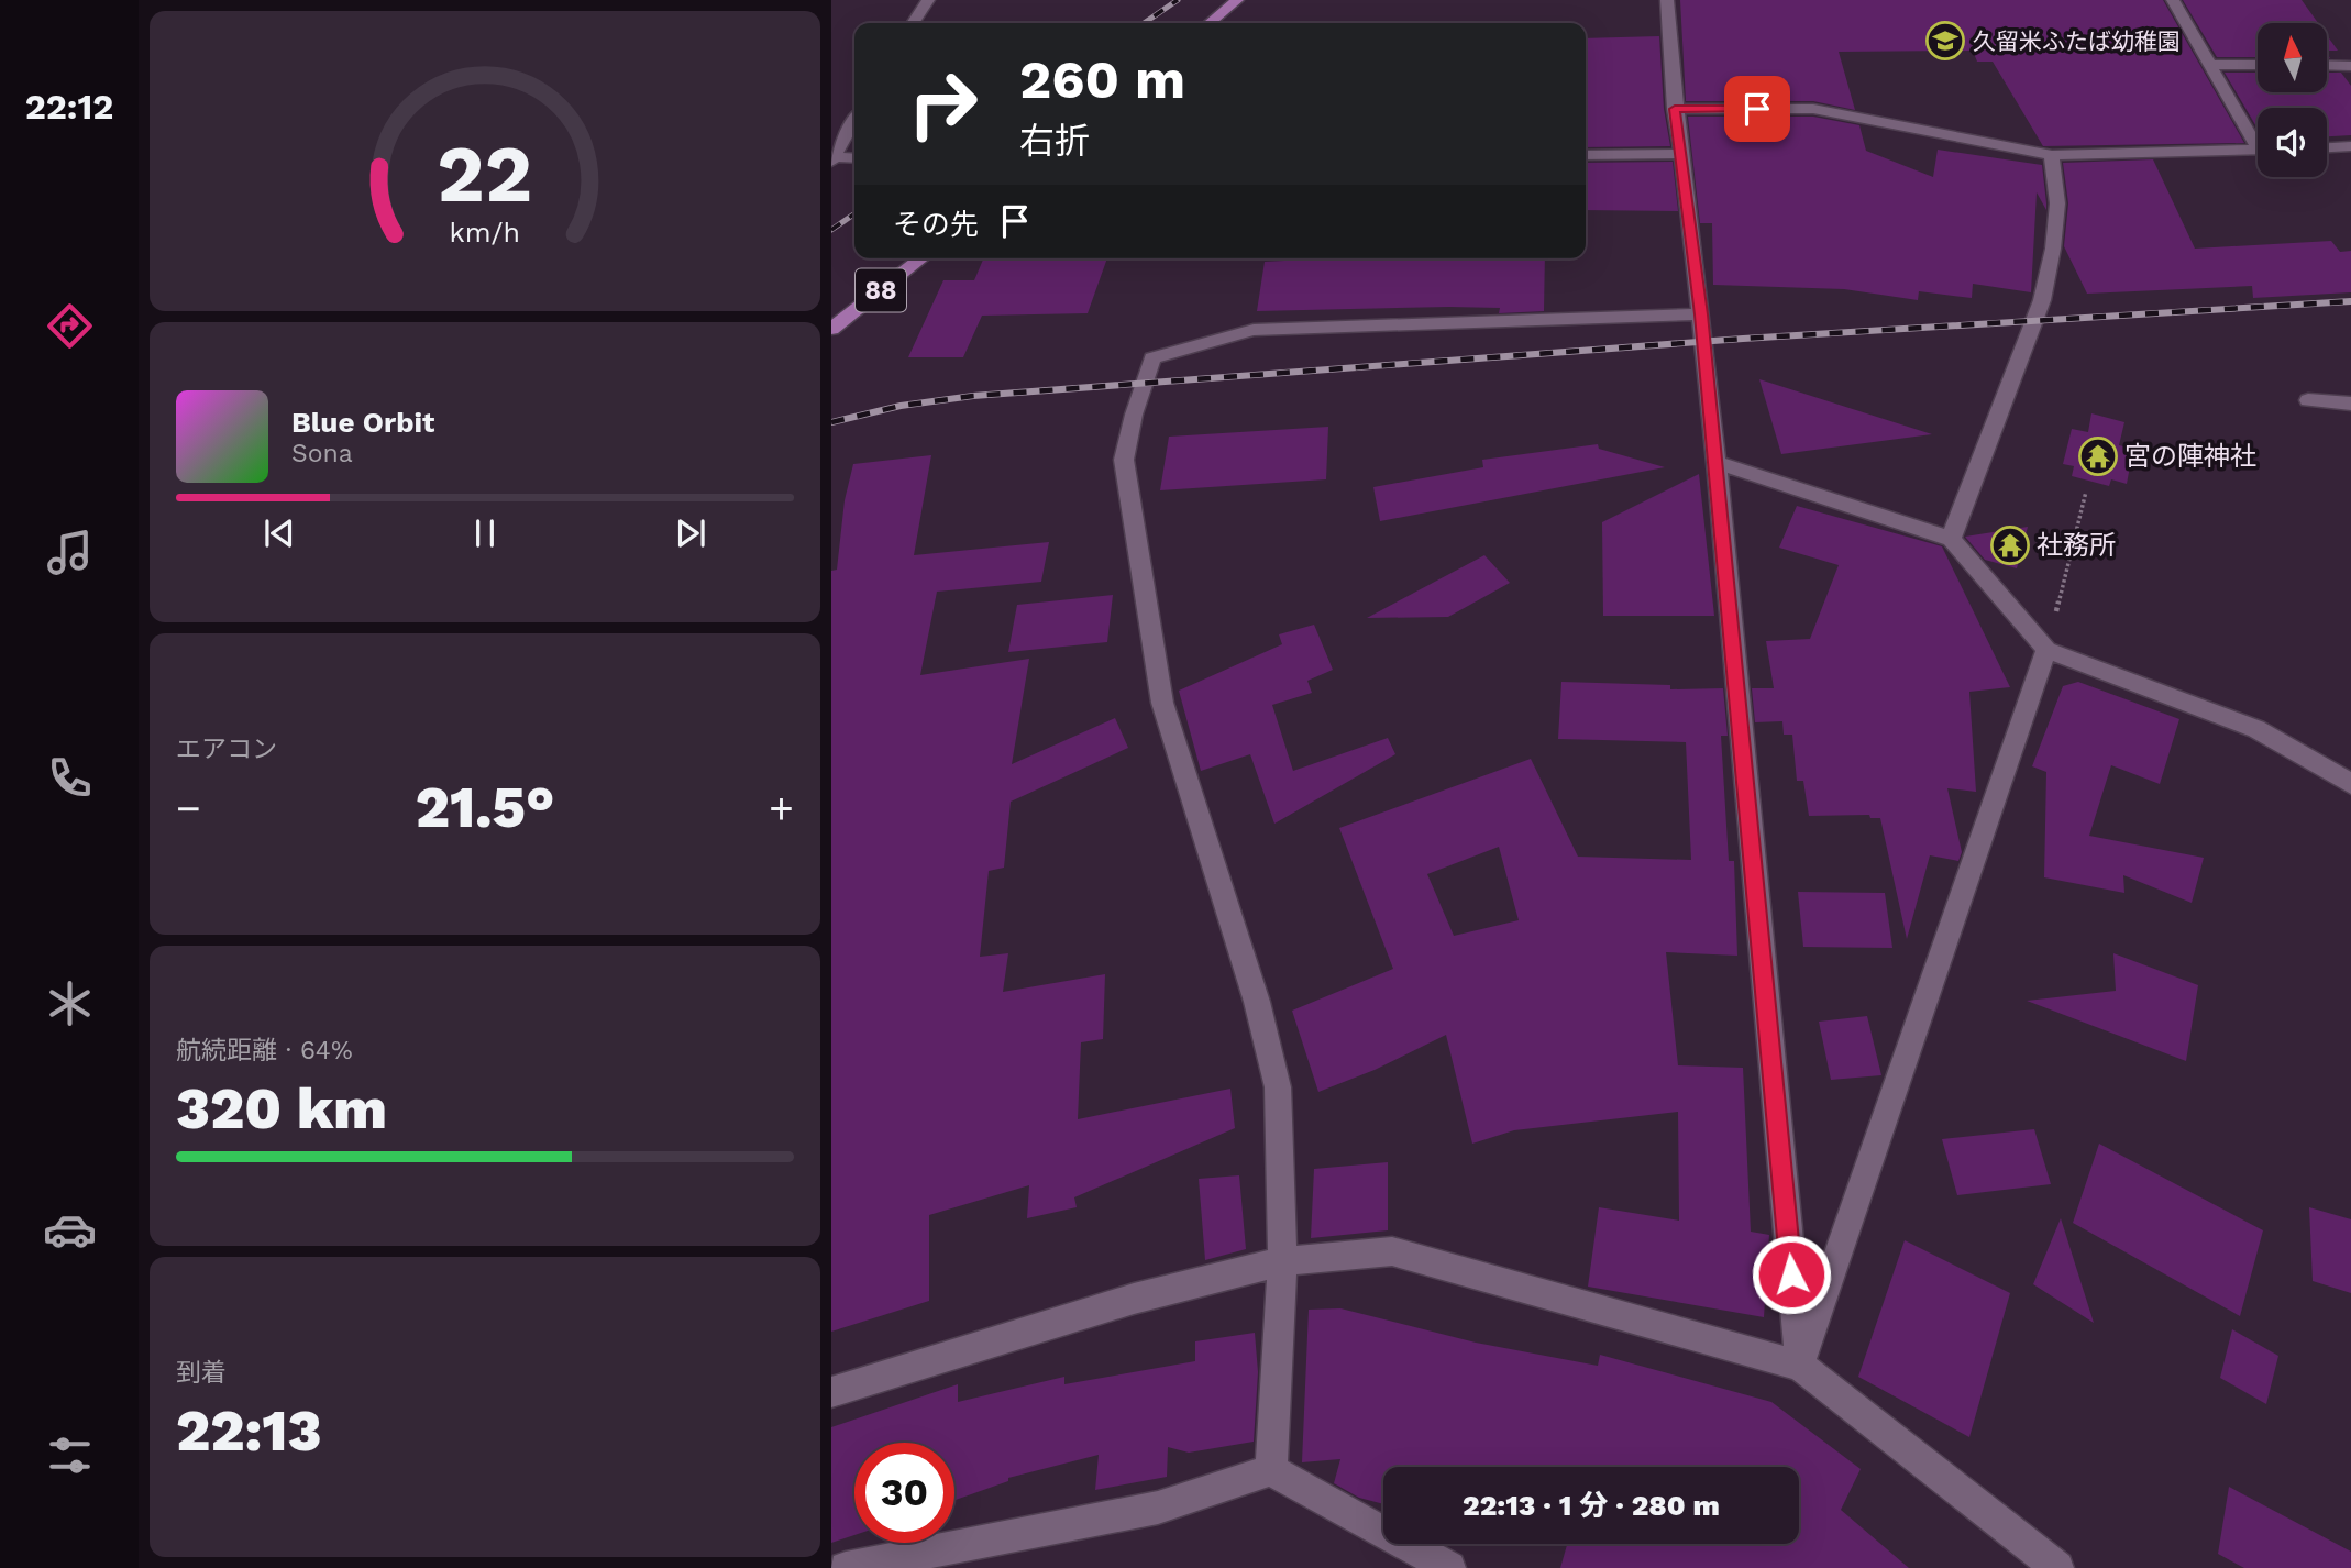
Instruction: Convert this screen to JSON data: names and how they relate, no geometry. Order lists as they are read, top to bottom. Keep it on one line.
{"streets":{"main road":["88"]},"places":{"school or university":["久留米ふたば幼稚園"],"temple":["宮の陣神社","社務所"]},"north":"top","page":{"tabs":"22:12","turn":["260 m","右折"],"then":"その先","song":["Blue Orbit","Sona"],"tile":["エアコン",["航続距離 · 64%","320 km"],["到着","22:13"]],"heat":["−","21.5°","+"],"limit":"30","trip":"22:13 · 1 分 · 280 m","gauge":["22","km/h"]}}
